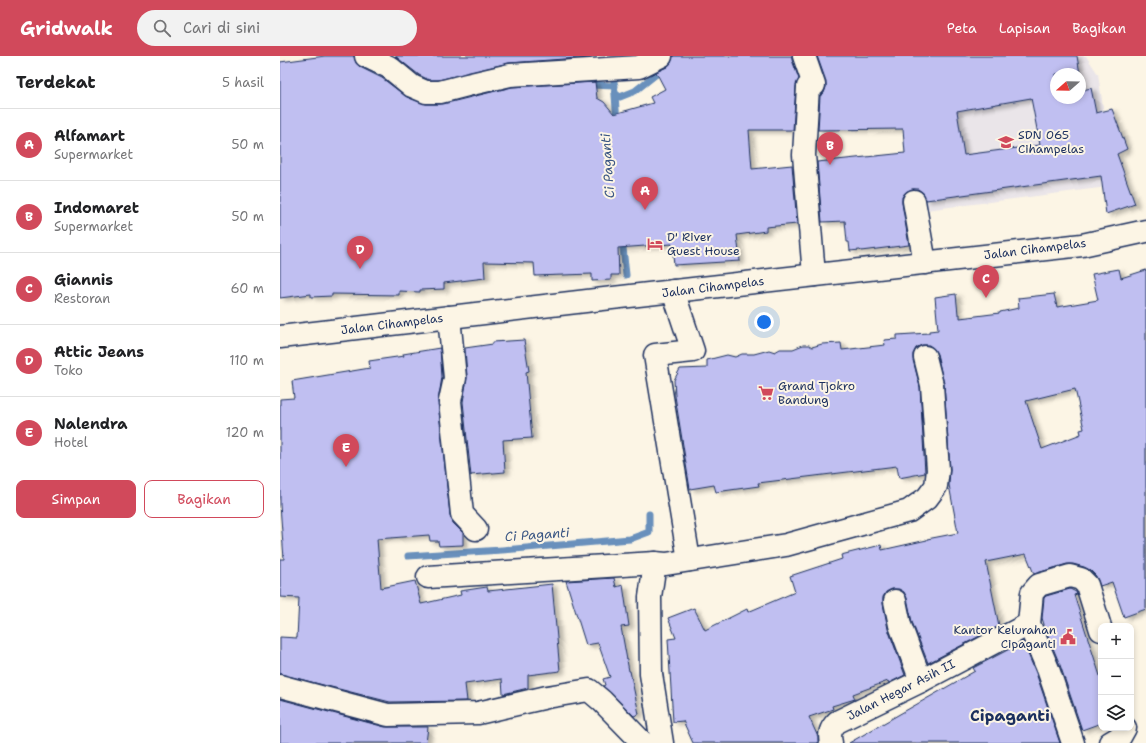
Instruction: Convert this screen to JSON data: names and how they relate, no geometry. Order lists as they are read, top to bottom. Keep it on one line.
{"streets":{"street":["Jalan Cihampelas","Jalan Hegar Asih II"]},"districts":["Cipaganti"],"water":["Ci Paganti"],"places":{"school or university":["SDN 065 Cihampelas"],"hotel":["D' River Guest House"],"supermarket":["Grand Tjokro Bandung"],"public building":["Kantor Kelurahan Cipaganti"]},"north":"left","page":{"header":"Gridwalk","search":"Cari di sini","nav":["Peta","Lapisan","Bagikan"],"heading":["Terdekat","5 hasil"],"list":[{"mark":"A","name":"Alfamart","note":"Supermarket","value":"50 m"},{"mark":"B","name":"Indomaret","note":"Supermarket","value":"50 m"},{"mark":"C","name":"Giannis","note":"Restoran","value":"60 m"},{"mark":"D","name":"Attic Jeans","note":"Toko","value":"110 m"},{"mark":"E","name":"Nalendra","note":"Hotel","value":"120 m"}],"pins":["B","A","D","C","E"],"buttons":["Simpan","Bagikan"],"map_buttons":["+","−"]}}
